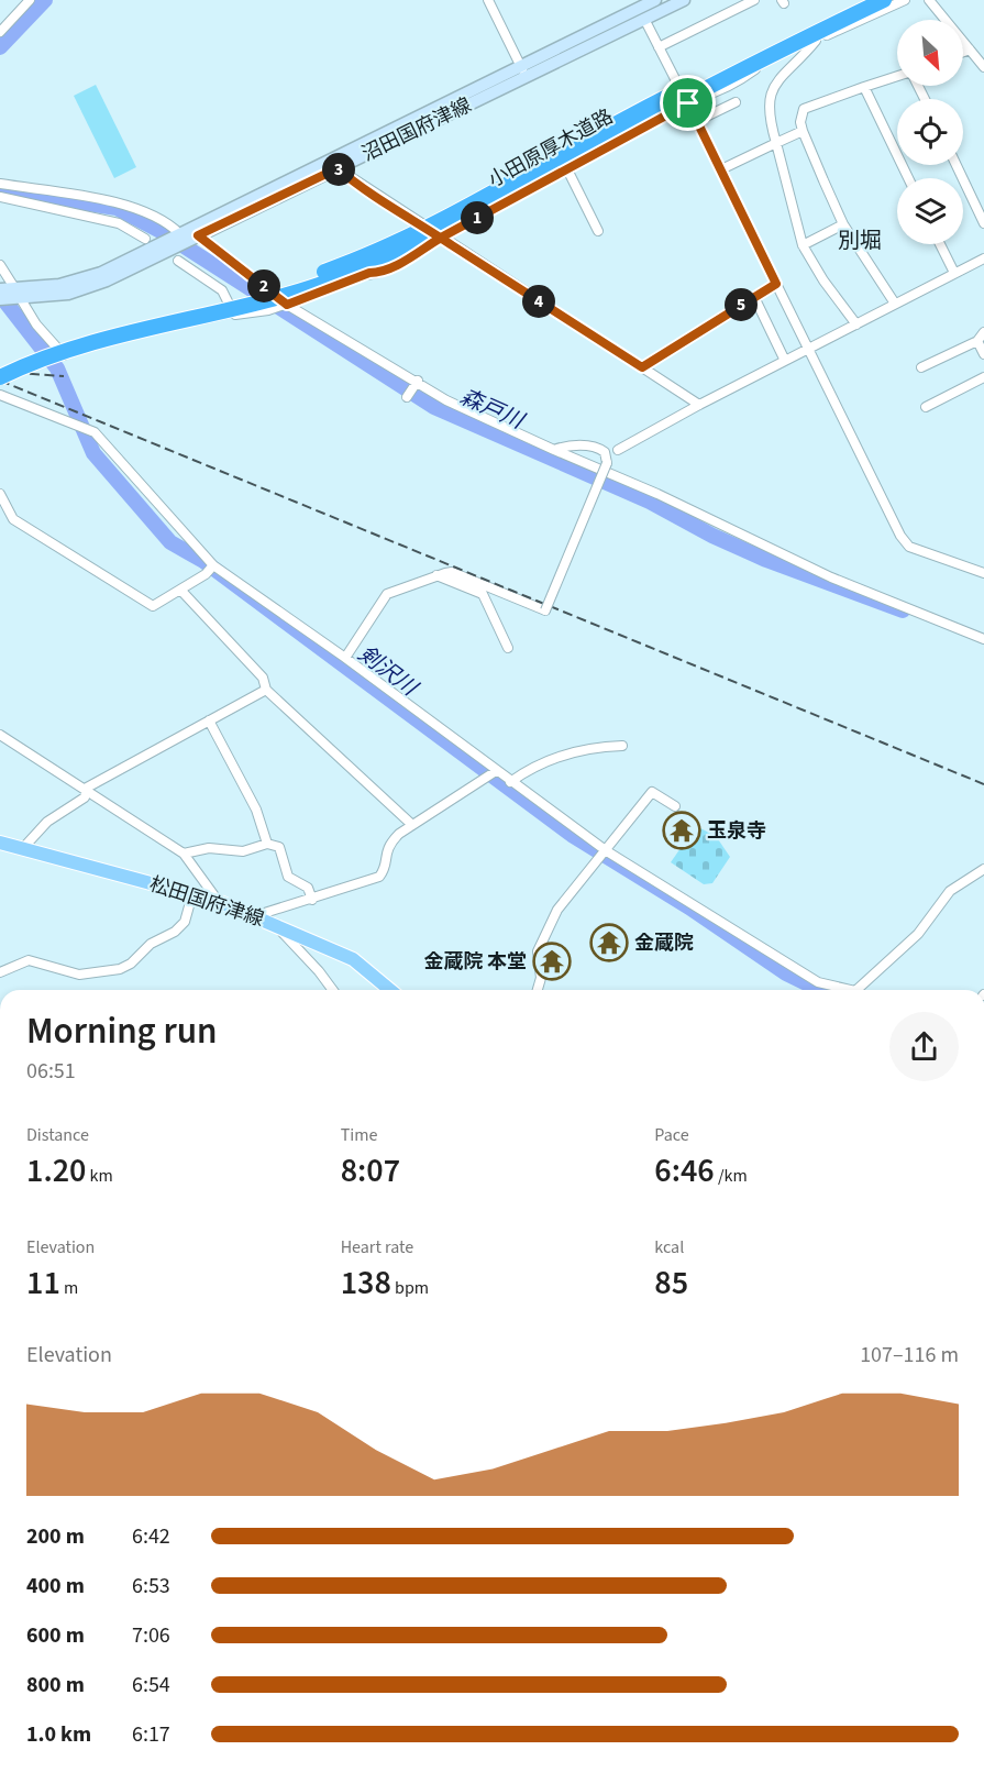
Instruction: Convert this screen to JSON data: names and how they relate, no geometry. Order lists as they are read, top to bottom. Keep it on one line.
{"streets":{"highway":["小田原厚木道路"],"main road":["沼田国府津線","松田国府津線"]},"districts":["別堀"],"water":["森戸川","剣沢川"],"places":{"temple":["玉泉寺","金蔵院","金蔵院 本堂"]},"north":"bottom right","page":{"pins":["3","1","2","4","5"],"heading":["Morning run","06:51"],"stats":[["Distance","1.20 km"],["Time","8:07"],["Pace","6:46 /km"],["Elevation","11 m"],["Heart rate","138 bpm"],["kcal","85"]],"chart":["Elevation","107–116 m"],"list":[{"name":"200 m","note":"6:42"},{"name":"400 m","note":"6:53"},{"name":"600 m","note":"7:06"},{"name":"800 m","note":"6:54"},{"name":"1.0 km","note":"6:17"}]}}
